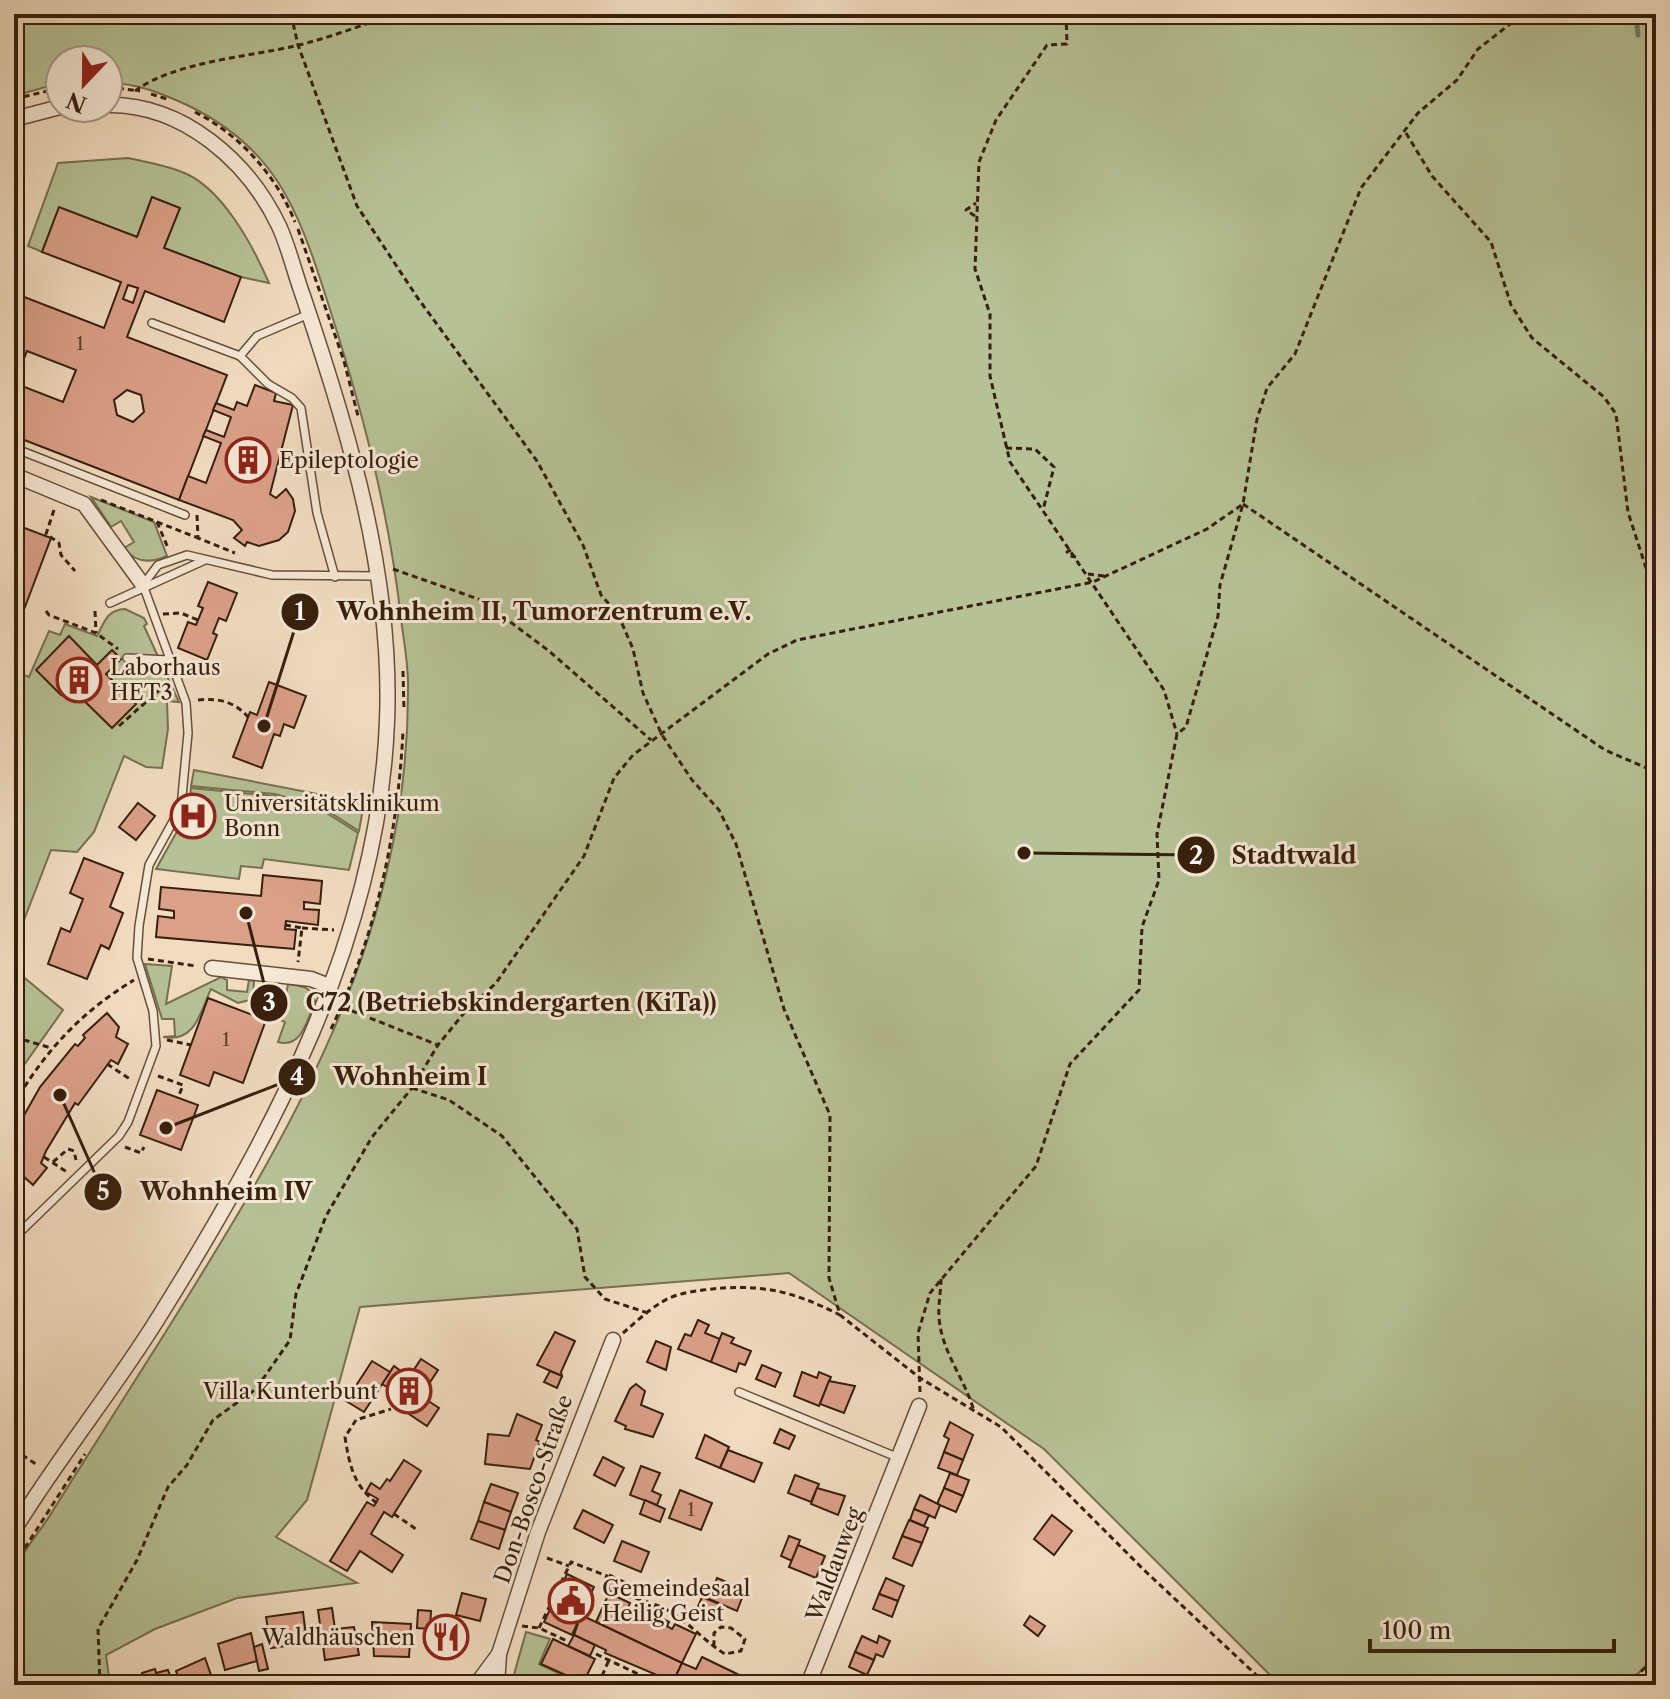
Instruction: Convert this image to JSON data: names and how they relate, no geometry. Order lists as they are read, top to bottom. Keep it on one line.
{"streets":{"street":["Don-Bosco-Straße","Waldauweg"]},"places":{"building":["Epileptologie","Laborhaus HET3","Villa Kunterbunt"],"other":["Wohnheim II, Tumorzentrum e.V.","Stadtwald","C72 (Betriebskindergarten (KiTa))","Wohnheim IV","Wohnheim I"],"hospital":["Universitätsklinikum Bonn"],"public building":["Gemeindesaal Heilig Geist"],"restaurant":["Waldhäuschen"]},"house_numbers":["1","1","1"],"scale_bar":"100 m","north":"bottom"}
